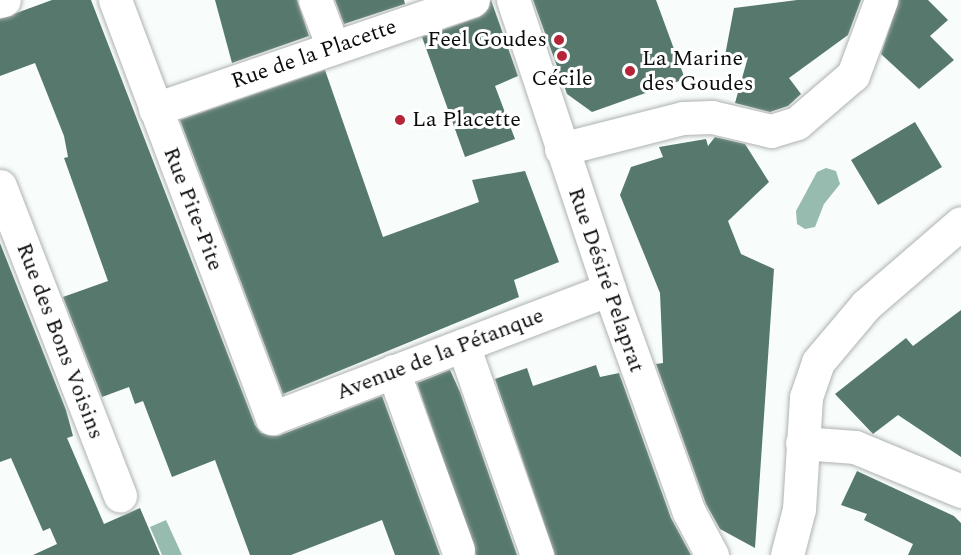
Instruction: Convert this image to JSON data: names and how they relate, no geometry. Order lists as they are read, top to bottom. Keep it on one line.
{"streets":{"street":["Rue de la Placette","Rue Pite-Pite","Rue Désiré Pelaprat","Rue des Bons Voisins","Avenue de la Pétanque"]},"crossings":[["Rue de la Placette","Rue Pite-Pite"],["Rue Pite-Pite","Avenue de la Pétanque"],["Rue Désiré Pelaprat","Avenue de la Pétanque"]],"places":["Feel Goudes","Cécile","La Marine des Goudes","La Placette"]}
